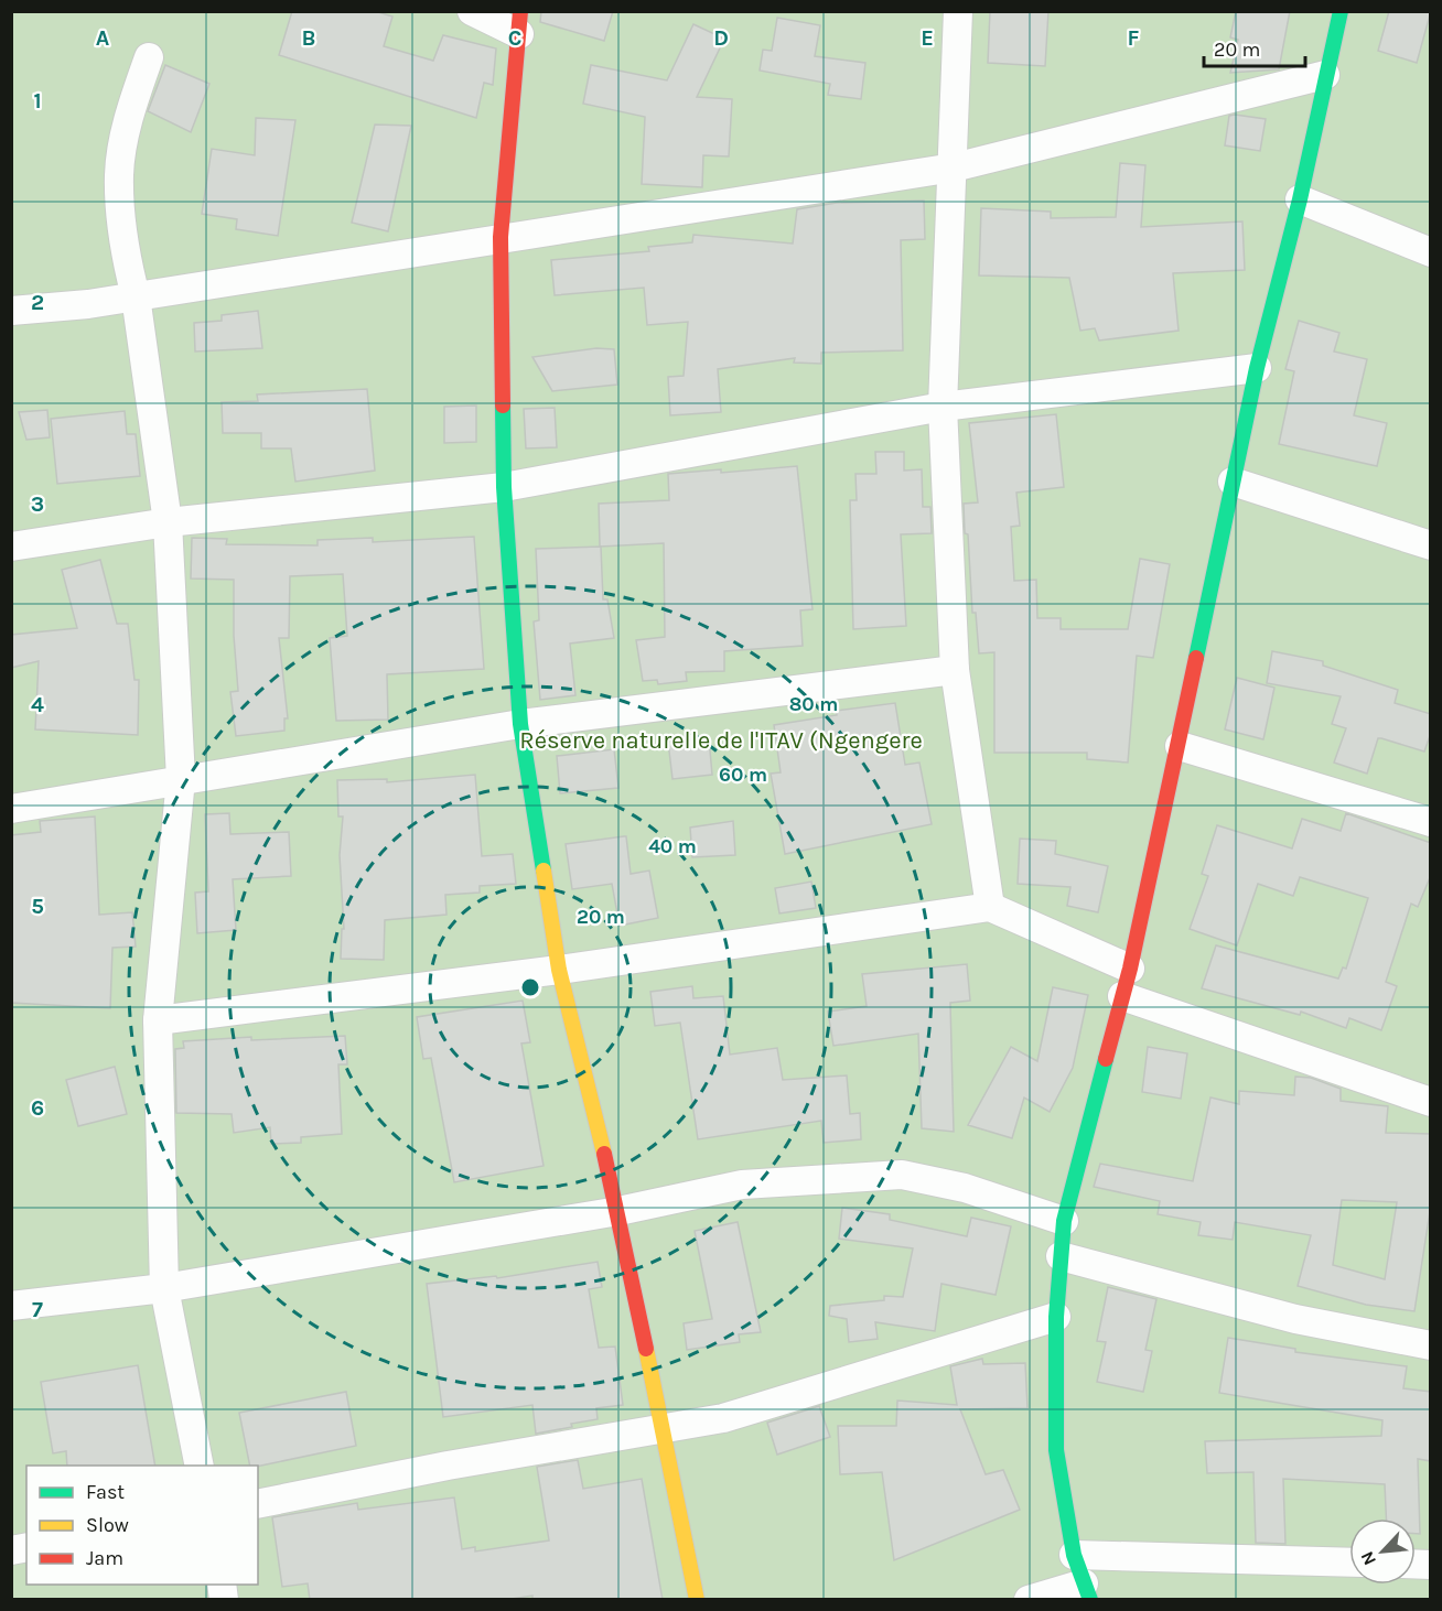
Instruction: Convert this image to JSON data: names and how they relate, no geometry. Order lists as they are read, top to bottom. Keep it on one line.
{"parks":["Réserve naturelle de l'ITAV (Ngengere"],"legend":["Fast","Slow","Jam"],"scale_bar":"20 m","north":"bottom left","grid":{"columns":["A","B","C","D","E","F"],"rows":["1","2","3","4","5","6","7"]},"rings":["80 m","60 m","40 m","20 m"]}
